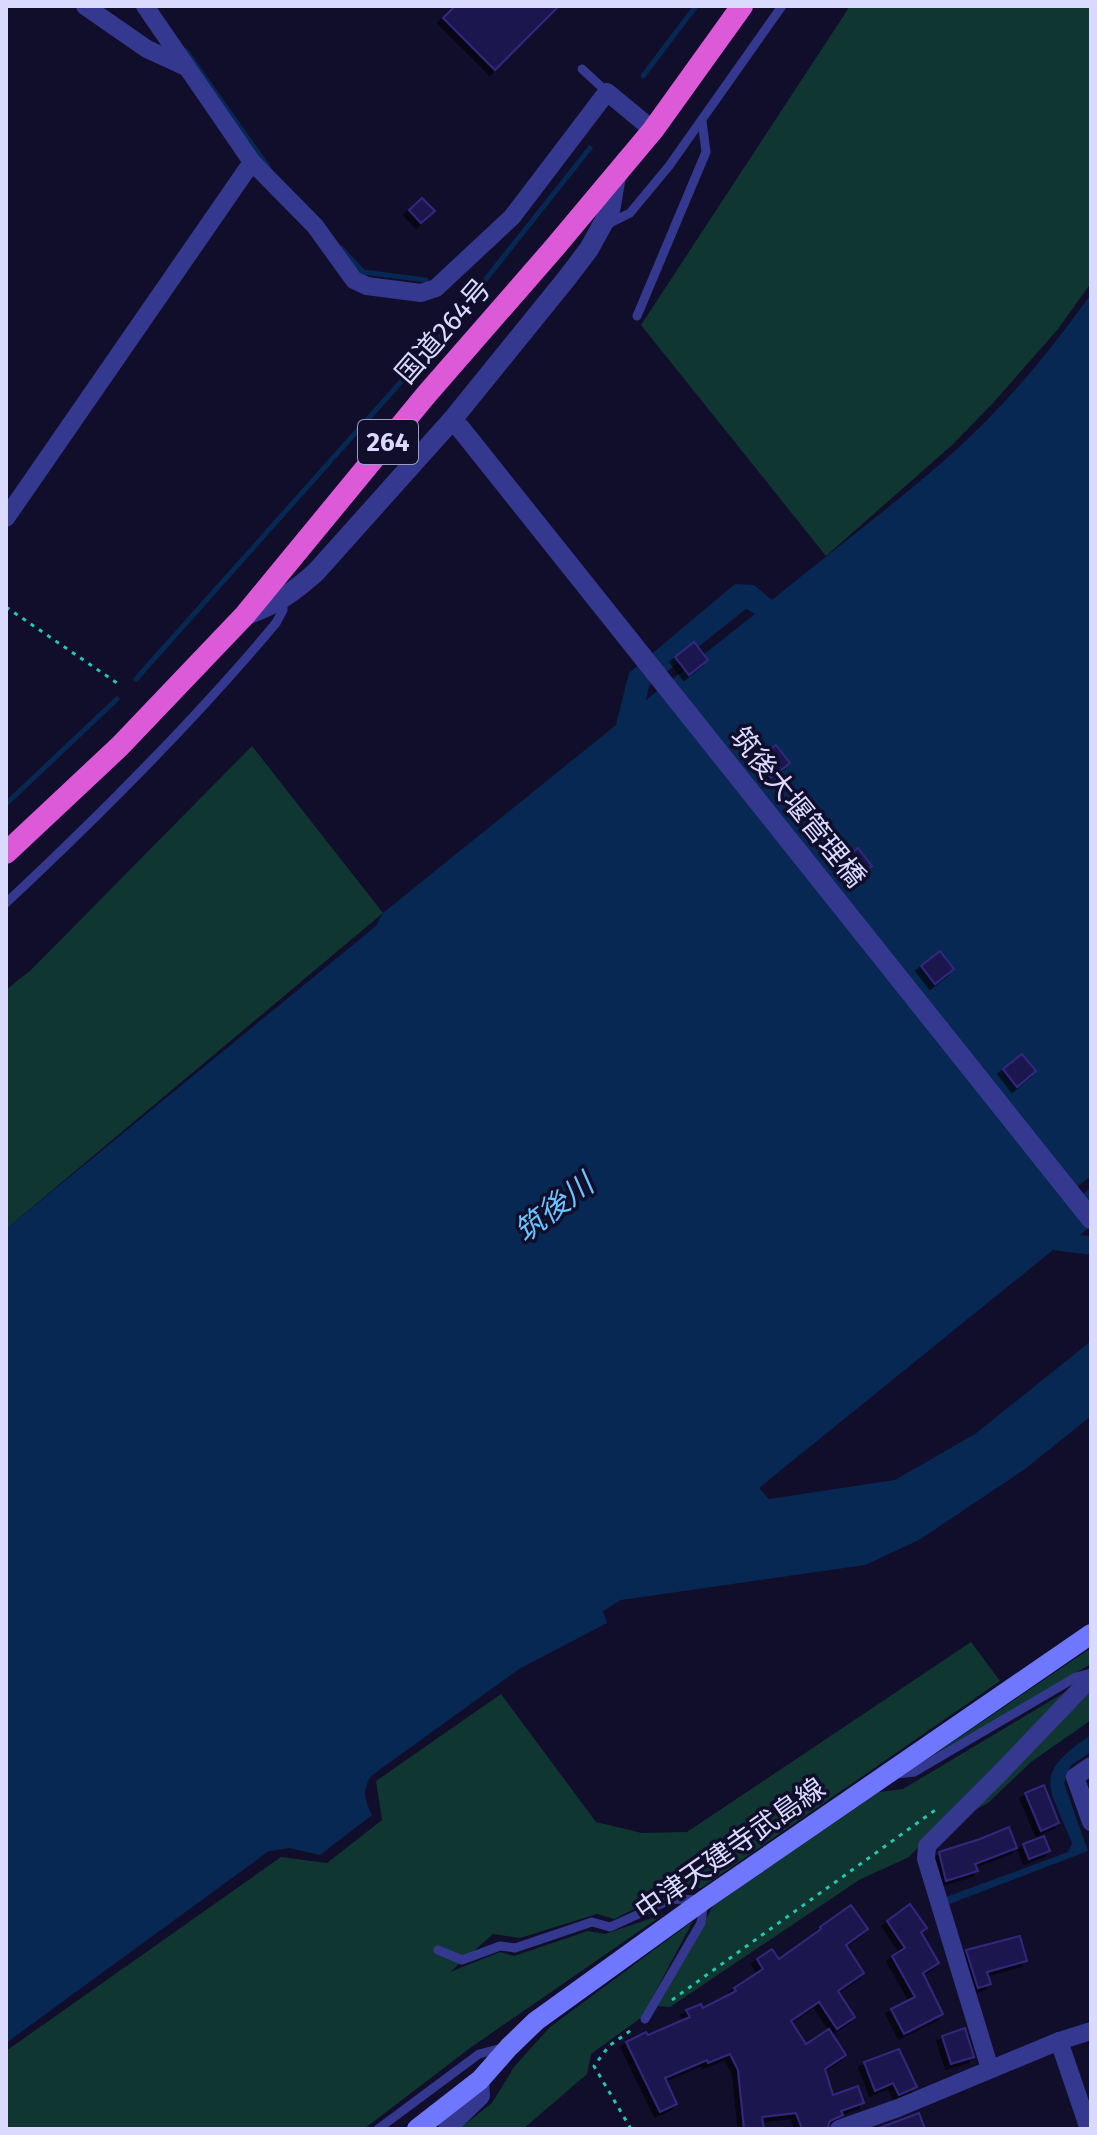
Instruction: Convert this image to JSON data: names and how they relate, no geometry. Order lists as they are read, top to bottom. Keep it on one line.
{"streets":{"highway":["国道264号","264"],"main road":["中津天建寺武島線"],"street":["筑後大堰管理橋"]},"water":["筑後川"]}
